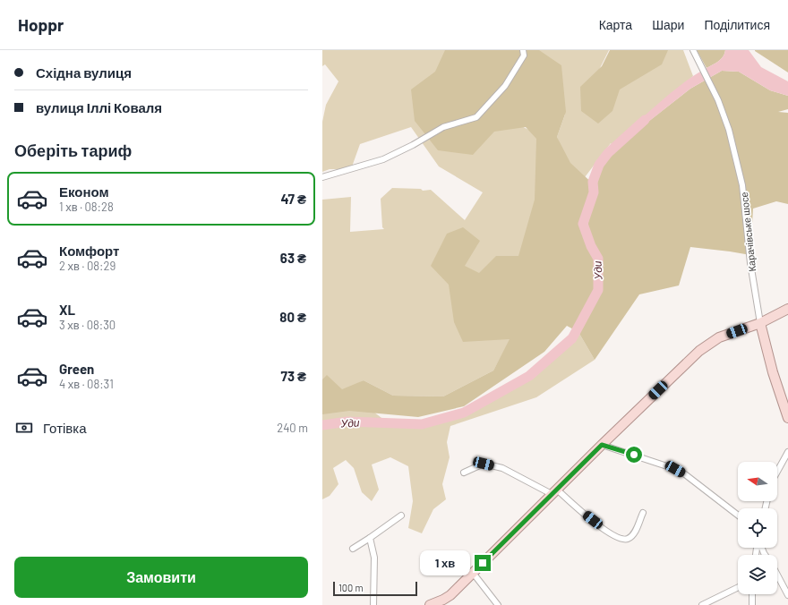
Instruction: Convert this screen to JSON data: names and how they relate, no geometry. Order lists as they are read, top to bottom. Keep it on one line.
{"streets":{"main road":["Карачівське шосе"]},"water":["Уди"],"scale_bar":"100 m","north":"left","page":{"header":"Hoppr","nav":["Карта","Шари","Поділитися"],"banner":["Східна вулиця","вулиця Іллі Коваля"],"heading":"Оберіть тариф","list":[{"name":"Економ","note":"1 хв · 08:28","value":"47 ₴"},{"name":"Комфорт","note":"2 хв · 08:29","value":"63 ₴"},{"name":"XL","note":"3 хв · 08:30","value":"80 ₴"},{"name":"Green","note":"4 хв · 08:31","value":"73 ₴"}],"pay":["Готівка","240 m"],"buttons":"Замовити","bubble":"1 хв","scale":"100 m"}}
